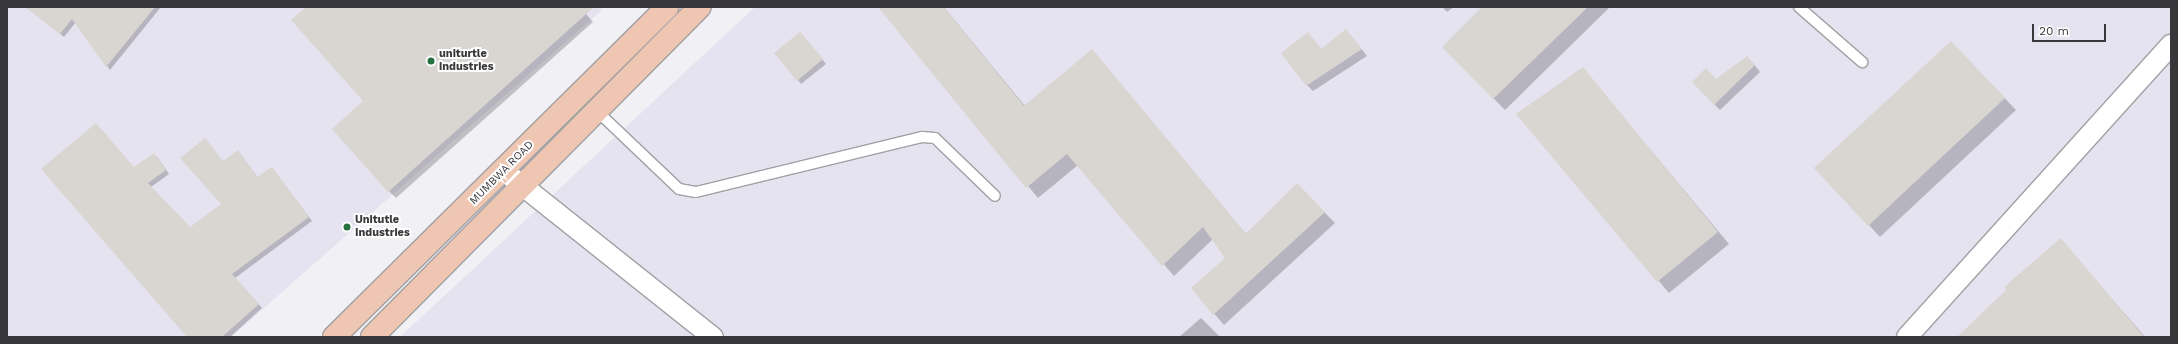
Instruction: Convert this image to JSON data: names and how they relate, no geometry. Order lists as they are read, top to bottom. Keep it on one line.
{"streets":{"main road":["MUMBWA ROAD"]},"places":["uniturtle industries","Unitutle Industries"],"scale_bar":"20 m"}
